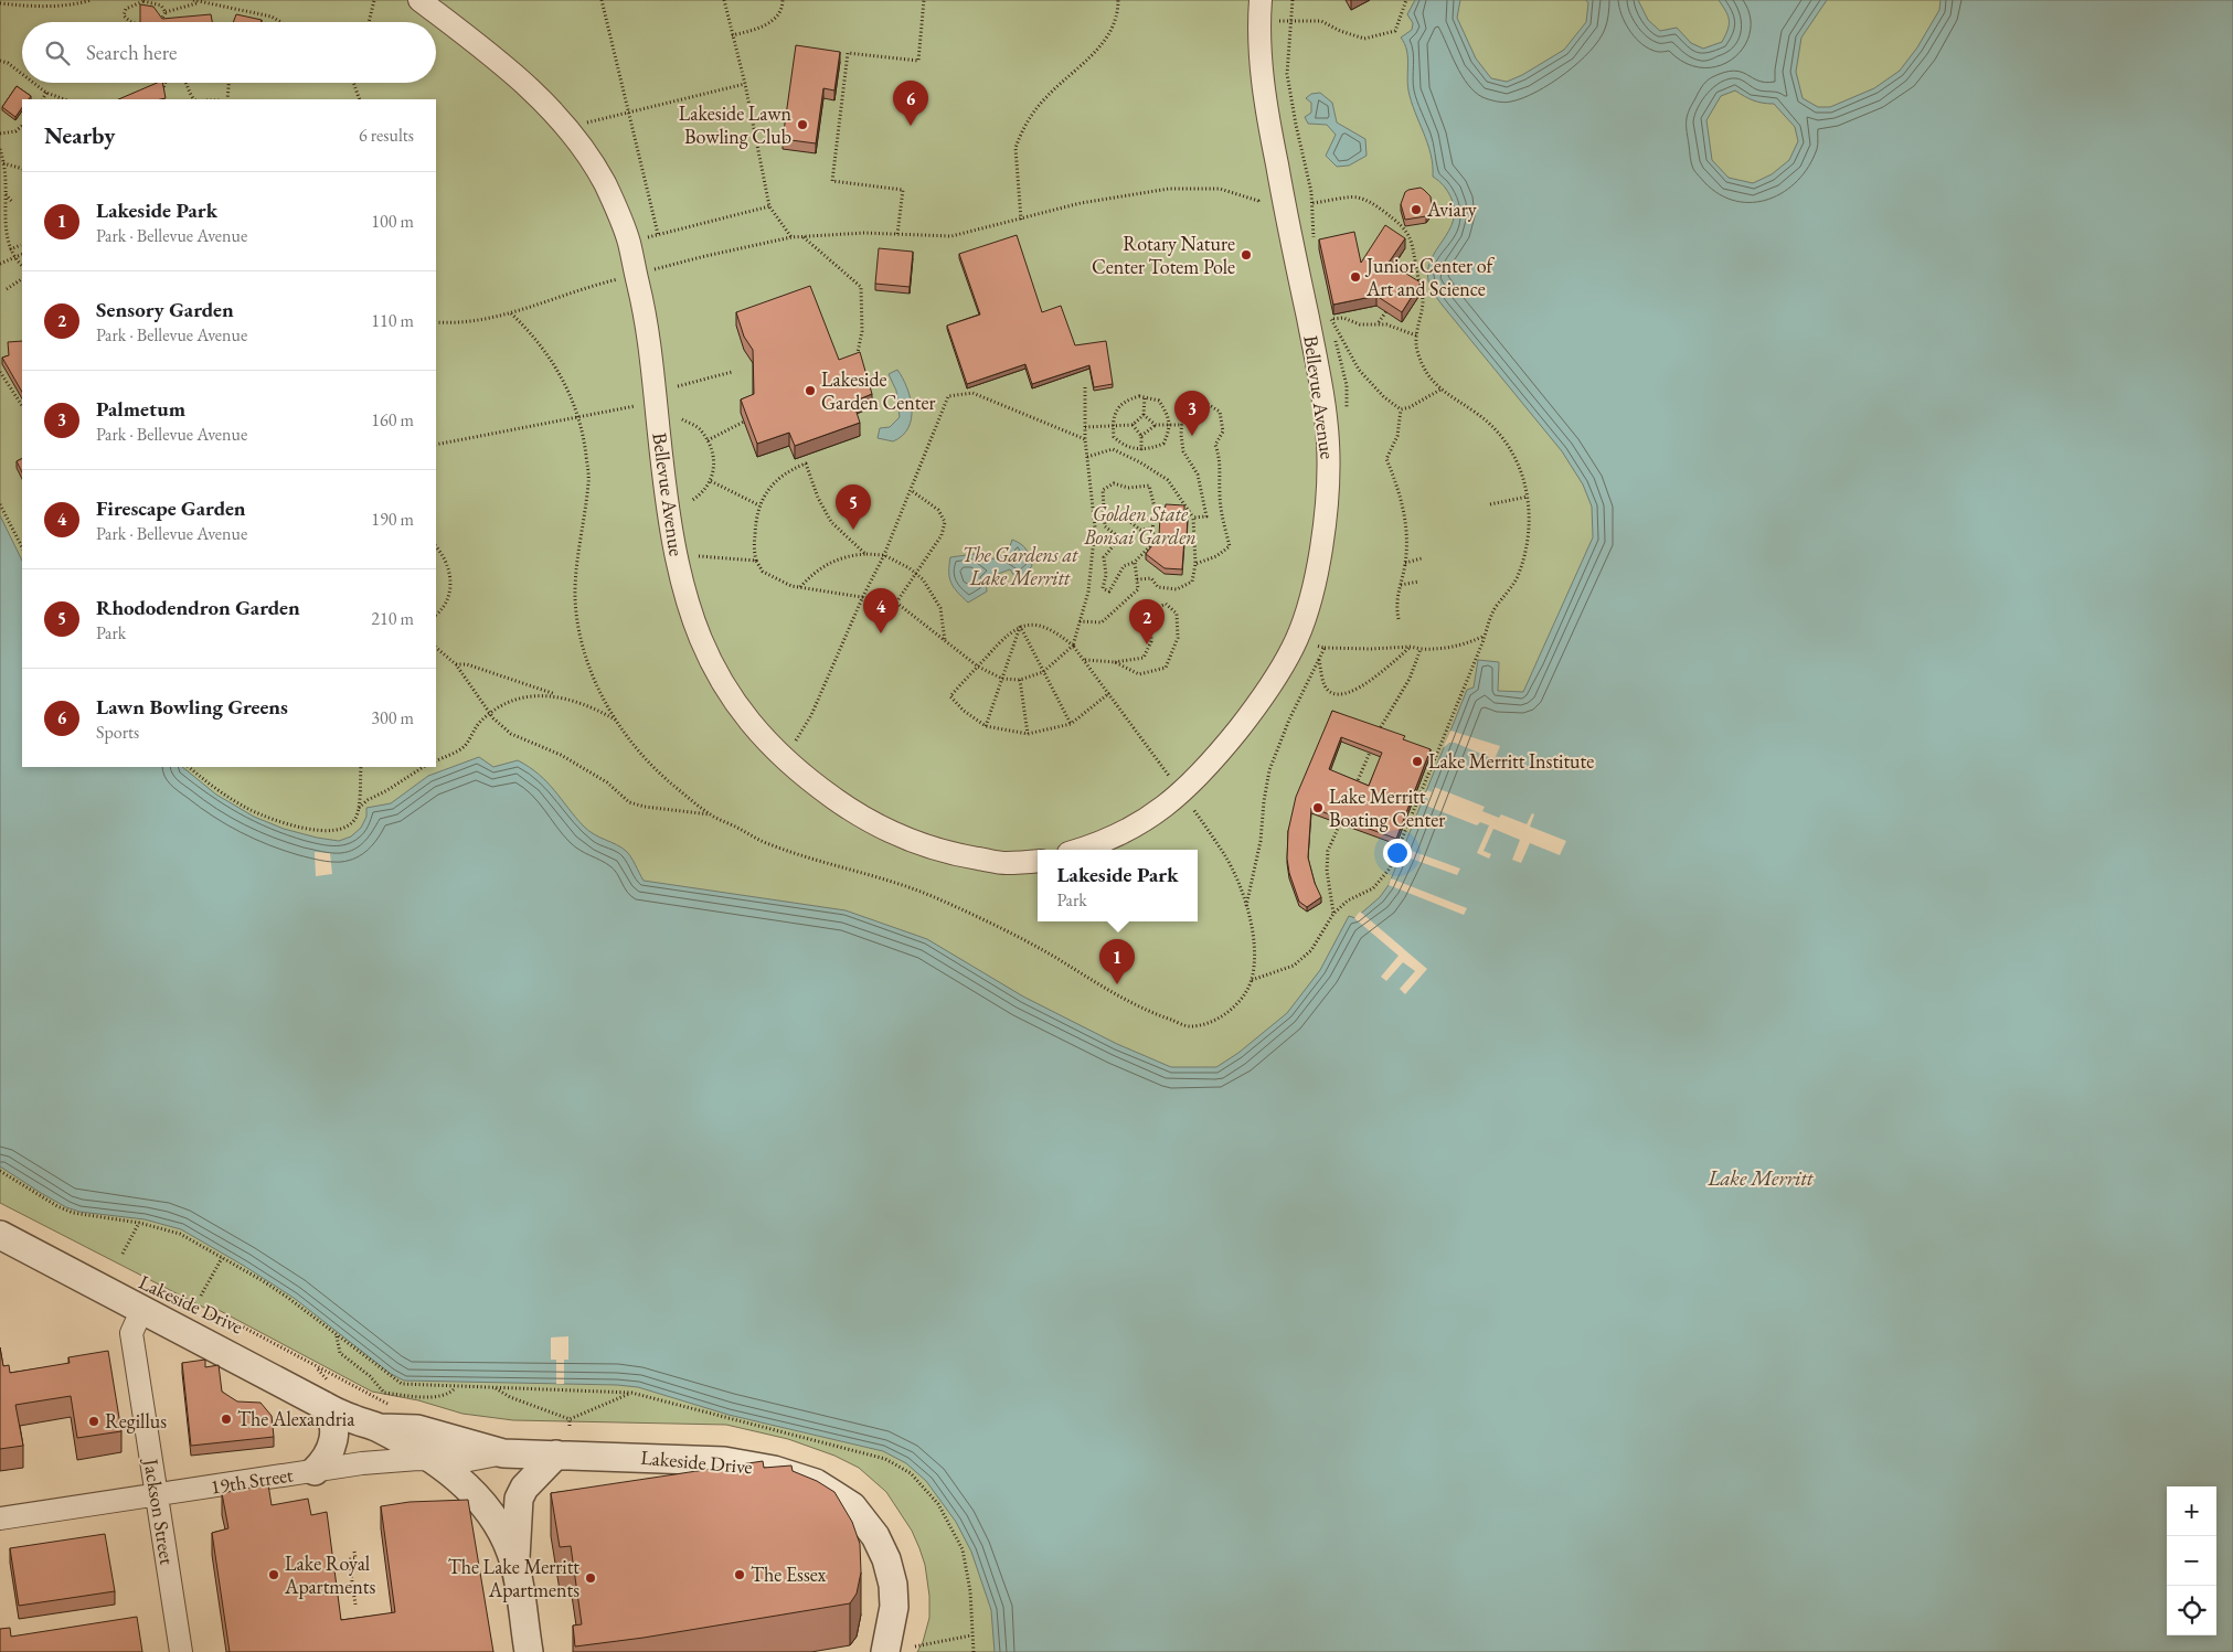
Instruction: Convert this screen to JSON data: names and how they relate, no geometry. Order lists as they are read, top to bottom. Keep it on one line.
{"streets":{"street":["Bellevue Avenue","Lakeside Drive","19th Street","Jackson Street"]},"crossings":[["Lakeside Drive","19th Street"],["Lakeside Drive","Jackson Street"],["19th Street","Jackson Street"]],"water":["Lake Merritt"],"parks":["Golden State Bonsai Garden","The Gardens at Lake Merritt"],"places":["Lakeside Lawn Bowling Club","Aviary","Rotary Nature Center Totem Pole","Junior Center of Art and Science","Lakeside Garden Center","Lake Merritt Institute","Lake Merritt Boating Center","The Alexandria","Regillus","Lake Royal Apartments","The Essex","The Lake Merritt Apartments"],"page":{"search":"Search here","pins":["6","3","5","4","2","1"],"heading":["Nearby","6 results"],"list":[{"mark":"1","name":"Lakeside Park","note":"Park · Bellevue Avenue","value":"100 m"},{"mark":"2","name":"Sensory Garden","note":"Park · Bellevue Avenue","value":"110 m"},{"mark":"3","name":"Palmetum","note":"Park · Bellevue Avenue","value":"160 m"},{"mark":"4","name":"Firescape Garden","note":"Park · Bellevue Avenue","value":"190 m"},{"mark":"5","name":"Rhododendron Garden","note":"Park","value":"210 m"},{"mark":"6","name":"Lawn Bowling Greens","note":"Sports","value":"300 m"}],"popup":["Lakeside Park","Park"],"map_buttons":["+","−"]}}
